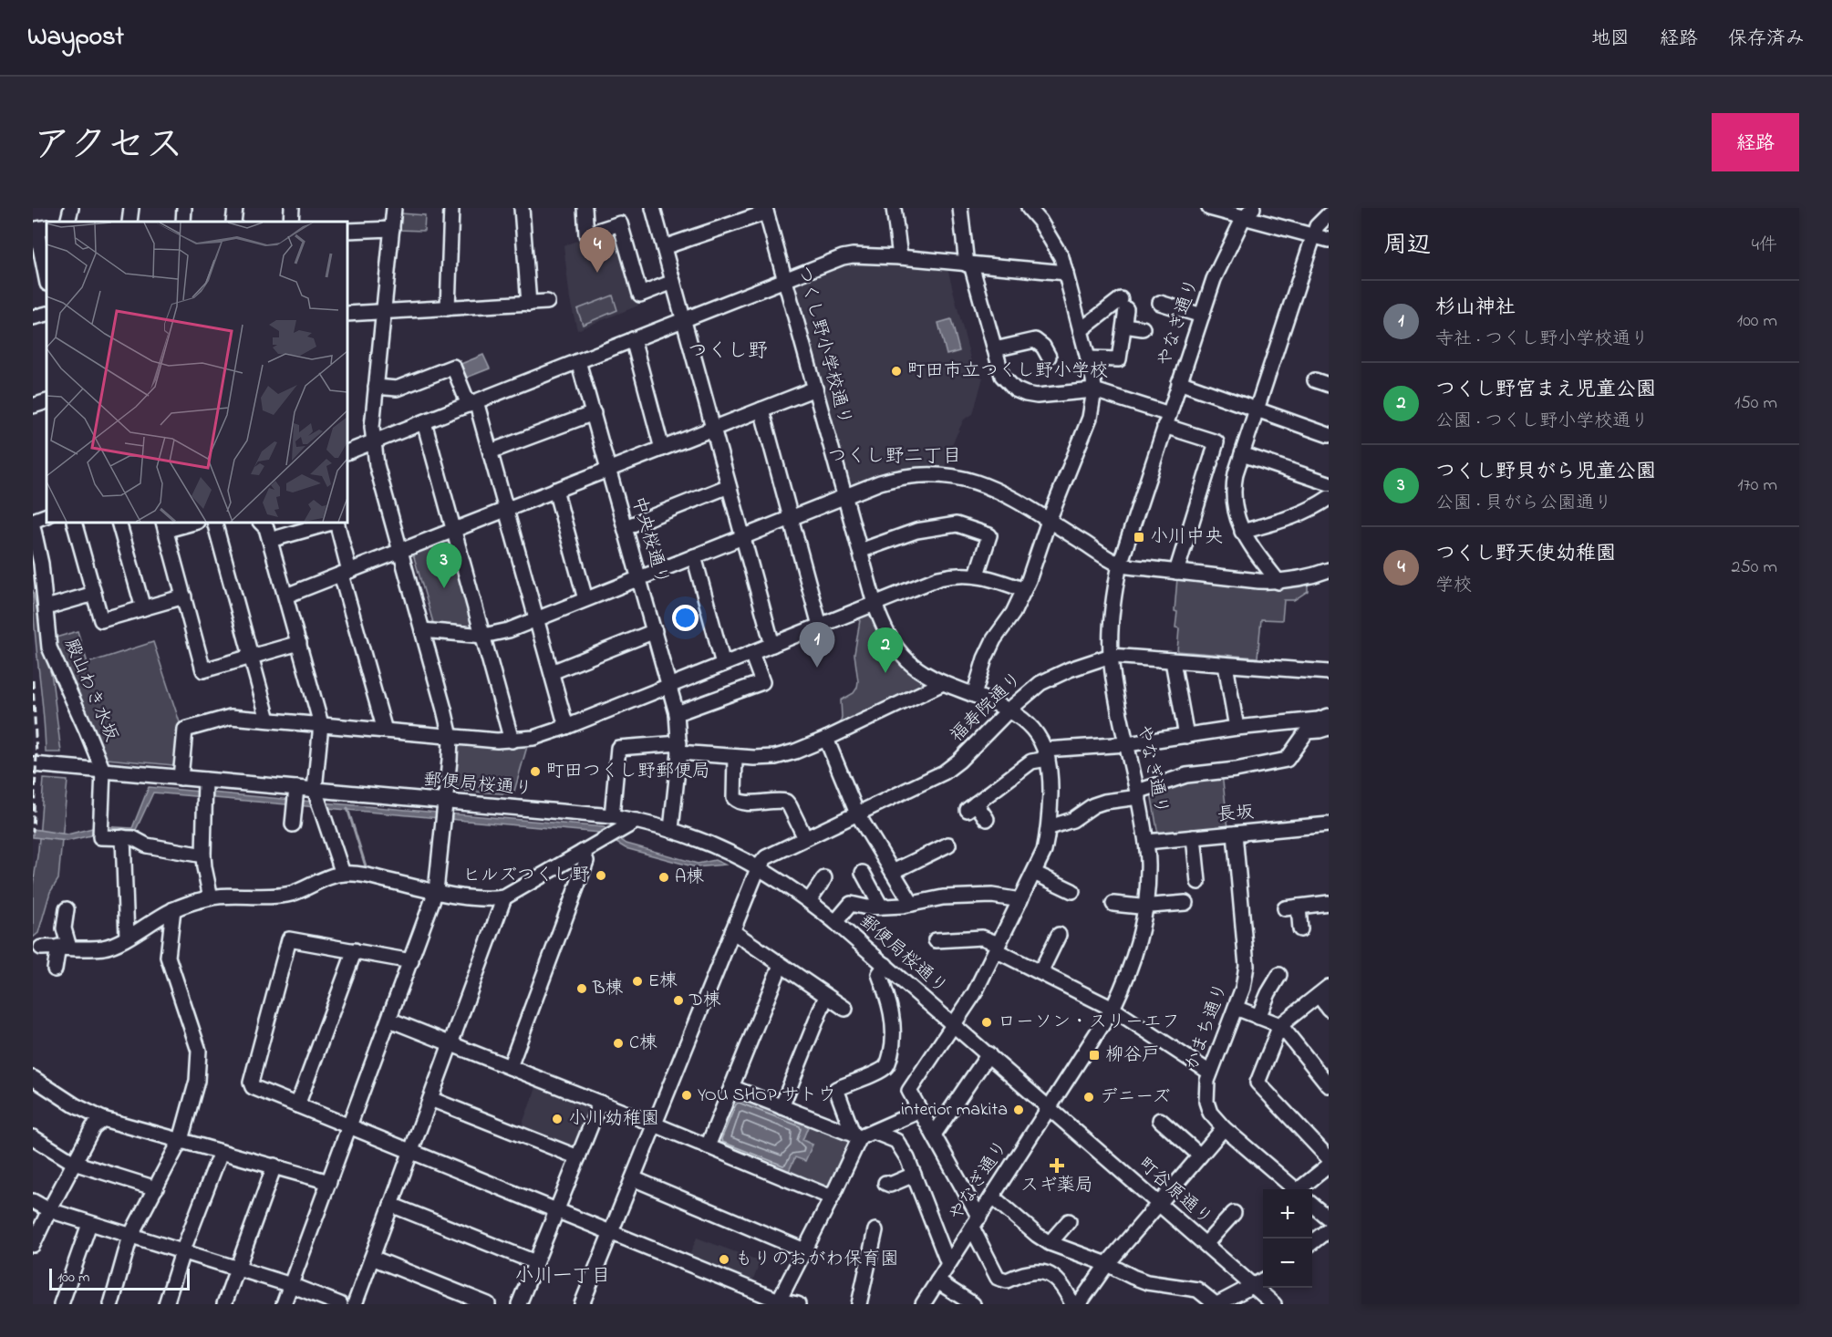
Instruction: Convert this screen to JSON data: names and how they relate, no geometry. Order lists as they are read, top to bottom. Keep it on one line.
{"streets":{"street":["やなぎ通り","つくし野小学校通り","中央桜通り","殿山わき水坂","福寿院通り","郵便局桜通り","長坂","かまち通り","町谷原通り"]},"crossings":[["やなぎ通り","福寿院通り"],["やなぎ通り","郵便局桜通り"],["やなぎ通り","長坂"],["やなぎ通り","町谷原通り"],["つくし野小学校通り","福寿院通り"],["中央桜通り","郵便局桜通り"],["殿山わき水坂","郵便局桜通り"],["福寿院通り","郵便局桜通り"],["郵便局桜通り","町谷原通り"],["長坂","かまち通り"]],"districts":["つくし野","つくし野二丁目","小川一丁目"],"places":{"other":["町田市立つくし野小学校","町田つくし野郵便局","ヒルズつくし野","A棟","E棟","B棟","D棟","ローソン・スリーエフ","C棟","YOU SHOP サトウ","デニーズ","interior makita","小川幼稚園","もりのおがわ保育園"],"transit":["小川中央","柳谷戸"],"health":["スギ薬局"]},"scale_bar":"100 m","page":{"header":"Waypost","nav":["地図","経路","保存済み"],"title":"アクセス","buttons":"経路","heading":["周辺","4件"],"pins":["4","3","1","2"],"list":[{"mark":"1","name":"杉山神社","note":"寺社 · つくし野小学校通り","value":"100 m"},{"mark":"2","name":"つくし野宮まえ児童公園","note":"公園 · つくし野小学校通り","value":"150 m"},{"mark":"3","name":"つくし野貝がら児童公園","note":"公園 · 貝がら公園通り","value":"170 m"},{"mark":"4","name":"つくし野天使幼稚園","note":"学校","value":"250 m"}],"map_buttons":["+","−"],"scale":"100 m"}}
